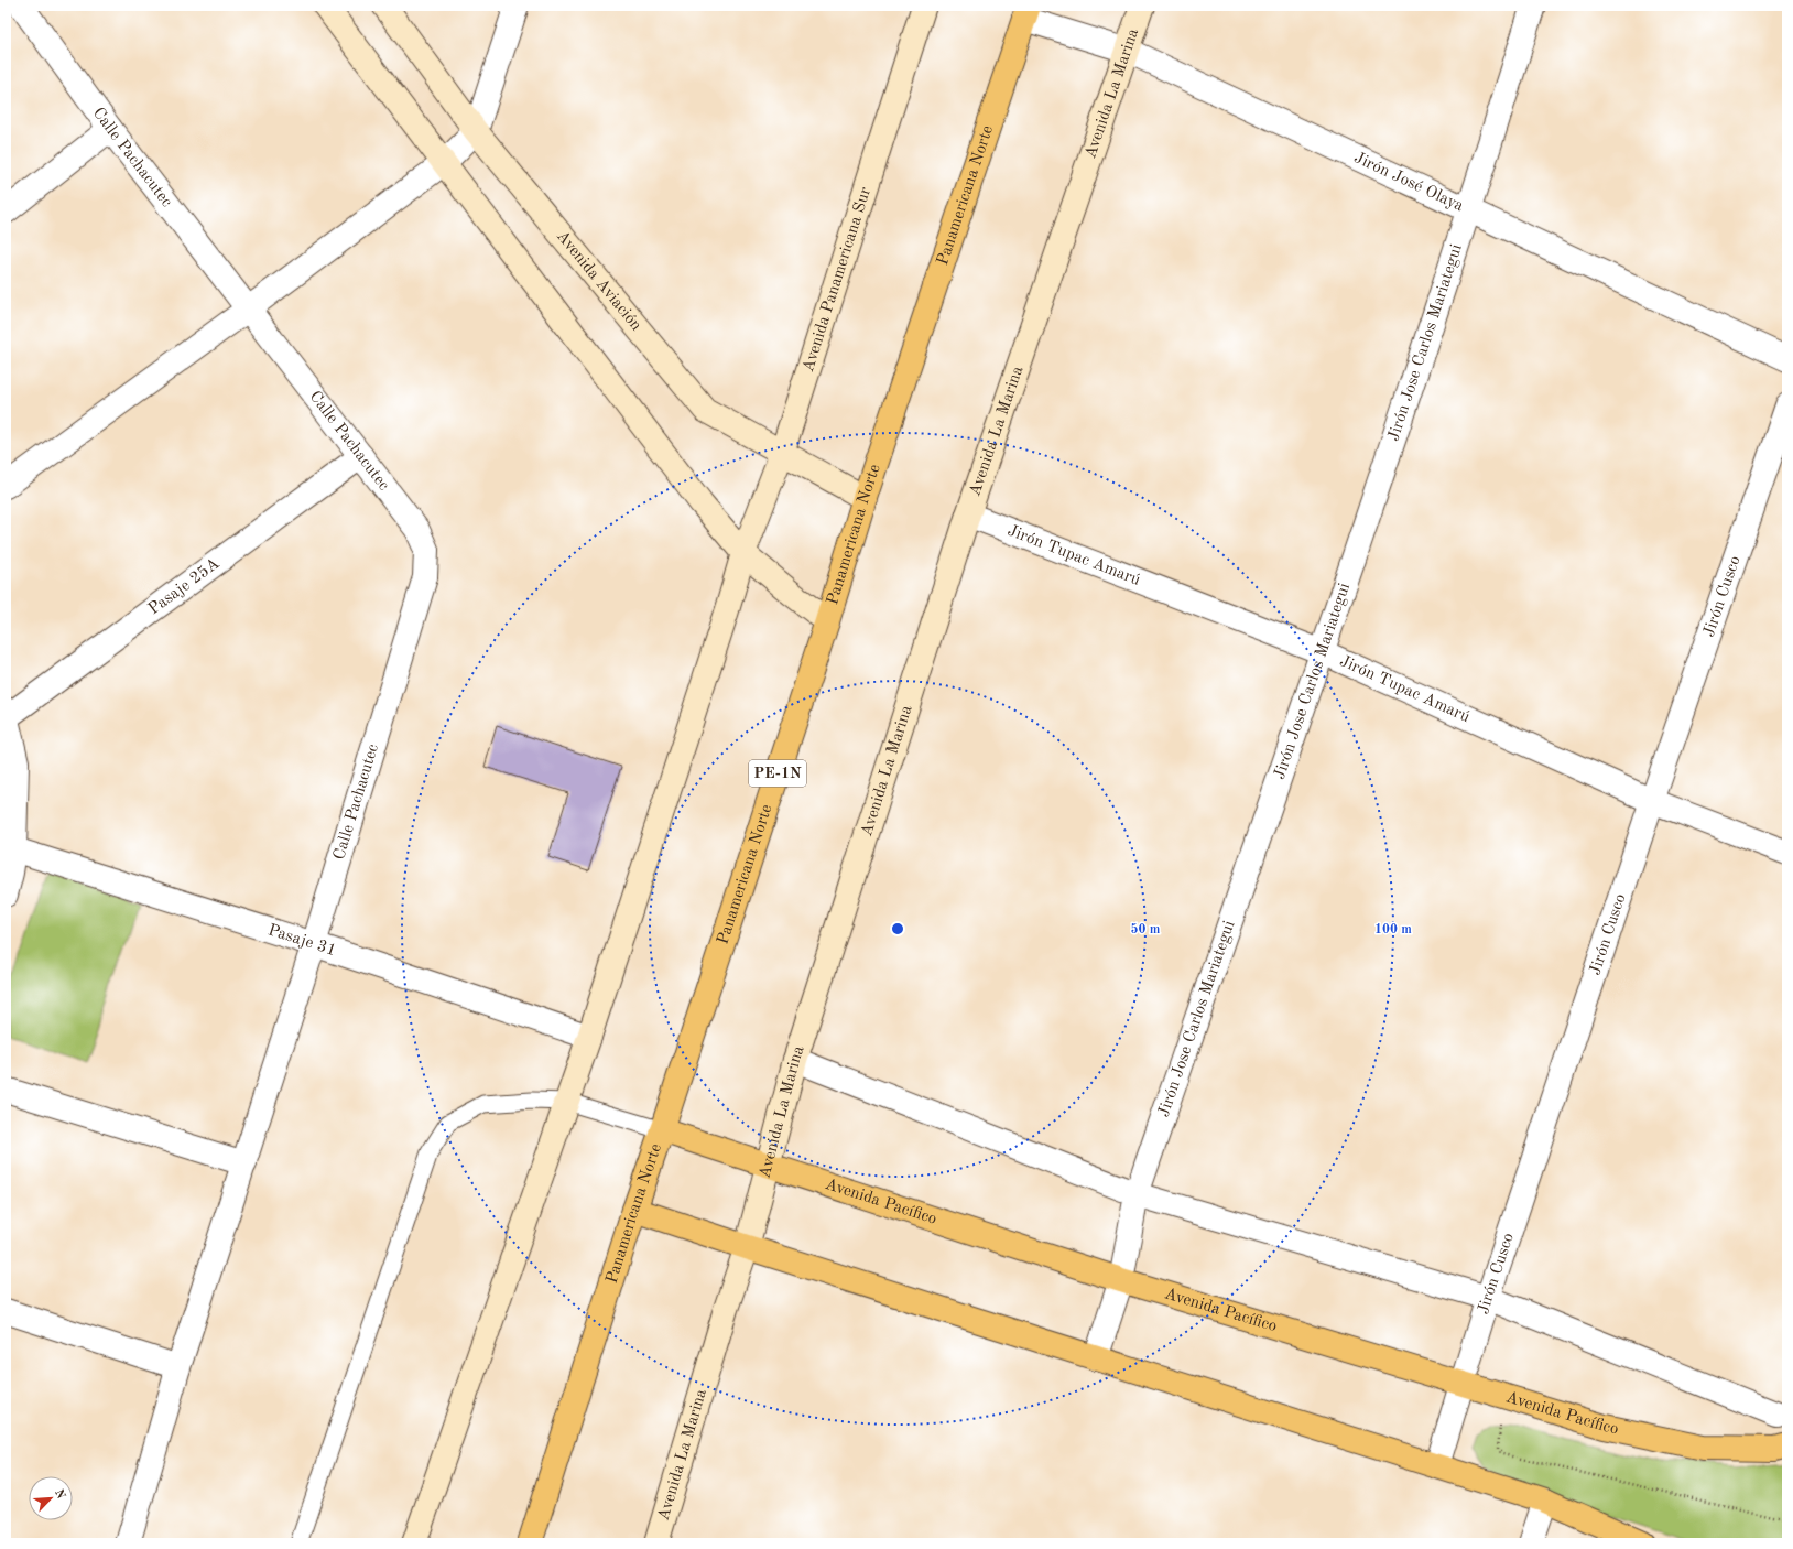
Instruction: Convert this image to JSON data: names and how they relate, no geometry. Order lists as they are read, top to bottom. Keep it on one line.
{"streets":{"main road":["Avenida La Marina","Panamericana Norte","Avenida Panamericana Sur","Avenida Aviación","PE-1N","Avenida Pacífico"],"street":["Calle Pachacutec","Jirón José Olaya","Jirón Jose Carlos Mariategui","Jirón Tupac Amarú","Pasaje 25A","Jirón Cusco","Pasaje 31"]},"crossings":[["Avenida La Marina","Jirón José Olaya"],["Avenida La Marina","Jirón Tupac Amarú"],["Avenida La Marina","Avenida Pacífico"],["Calle Pachacutec","Pasaje 25A"],["Calle Pachacutec","Pasaje 31"],["Jirón José Olaya","Panamericana Norte"],["Jirón José Olaya","Jirón Jose Carlos Mariategui"],["Panamericana Norte","Avenida Aviación"],["Panamericana Norte","Avenida Pacífico"],["Avenida Panamericana Sur","Avenida Aviación"],["Avenida Panamericana Sur","Pasaje 31"],["Jirón Jose Carlos Mariategui","Jirón Tupac Amarú"],["Jirón Jose Carlos Mariategui","Avenida Pacífico"],["Jirón Tupac Amarú","Jirón Cusco"],["Jirón Cusco","Avenida Pacífico"]],"north":"top right","rings":["50 m","100 m"]}
